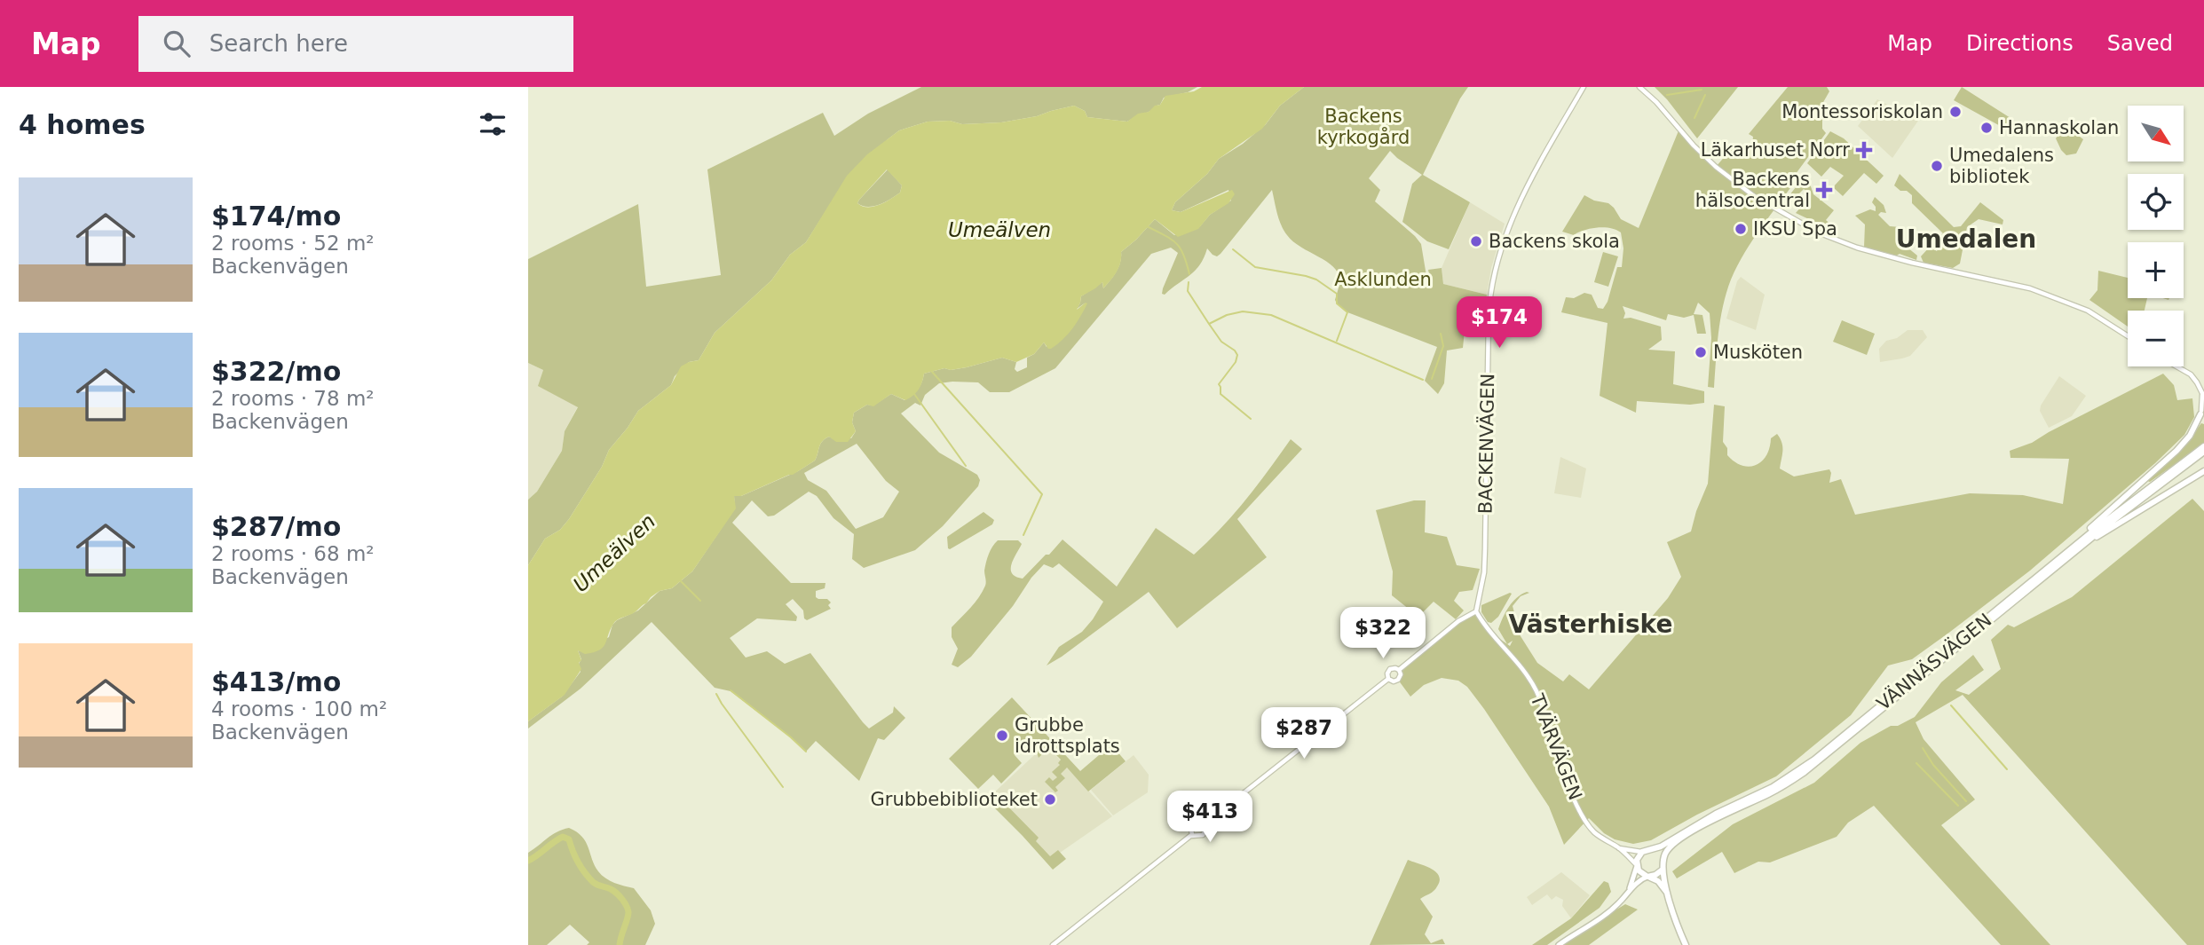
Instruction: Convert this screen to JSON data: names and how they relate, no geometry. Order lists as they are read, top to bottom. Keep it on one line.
{"streets":{"highway":["VÄNNÄSVÄGEN"],"street":["BACKENVÄGEN","TVÄRVÄGEN"]},"crossings":[["BACKENVÄGEN","TVÄRVÄGEN"],["VÄNNÄSVÄGEN","TVÄRVÄGEN"]],"districts":["Umedalen","Västerhiske"],"water":["Umeälven"],"parks":["Backens kyrkogård","Asklunden"],"places":{"other":["Montessoriskolan","Hannaskolan","Umedalens bibliotek","IKSU Spa","Backens skola","Musköten","Grubbe idrottsplats","Grubbebiblioteket"],"health":["Läkarhuset Norr","Backens hälsocentral"]},"north":"bottom right","page":{"header":"Map","search":"Search here","nav":["Map","Directions","Saved"],"heading":"4 homes","map_buttons":["+","−"],"list":[{"name":"$174/mo","note":"2 rooms · 52 m² · Backenvägen"},{"name":"$322/mo","note":"2 rooms · 78 m² · Backenvägen"},{"name":"$287/mo","note":"2 rooms · 68 m² · Backenvägen"},{"name":"$413/mo","note":"4 rooms · 100 m² · Backenvägen"}],"price":["$174","$322","$287","$413"]}}
